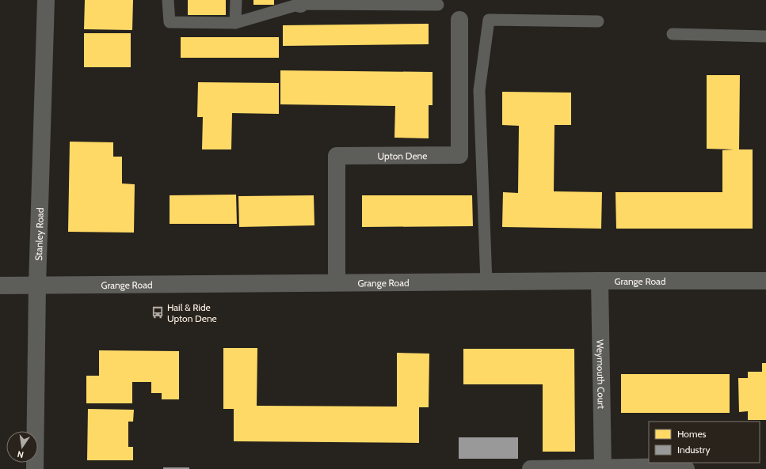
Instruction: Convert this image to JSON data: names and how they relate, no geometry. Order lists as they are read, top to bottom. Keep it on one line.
{"streets":{"street":["Upton Dene","Stanley Road","Grange Road","Weymouth Court"]},"crossings":[["Upton Dene","Grange Road"],["Stanley Road","Grange Road"],["Grange Road","Weymouth Court"]],"places":{"bus stop":["Hail & Ride Upton Dene"]},"legend":["Homes","Industry"],"north":"bottom"}
